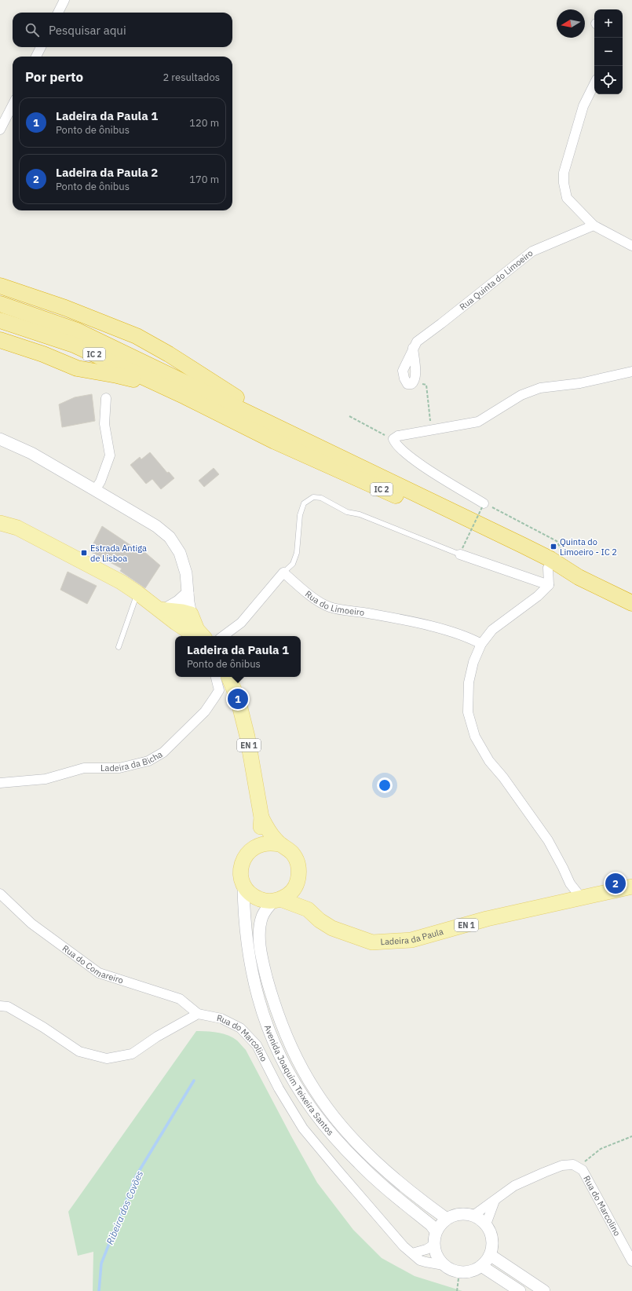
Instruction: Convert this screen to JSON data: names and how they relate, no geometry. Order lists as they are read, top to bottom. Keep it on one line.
{"streets":{"highway":["IC 2"],"main road":["EN 1","Ladeira da Paula"],"street":["Rua Quinta do Limoeiro","Rua do Limoeiro","Ladeira da Bicha","Rua do Comareiro","Rua do Marcolino","Avenida Joaquim Teixeira Santos"]},"crossings":[["EN 1","Ladeira da Paula"],["EN 1","Avenida Joaquim Teixeira Santos"],["Rua do Comareiro","Rua do Marcolino"],["Rua do Marcolino","Avenida Joaquim Teixeira Santos"]],"water":["Ribeira dos Covões"],"places":{"transit":["Quinta do Limoeiro - IC 2","Estrada Antiga de Lisboa"]},"north":"left","page":{"map_buttons":["+","−"],"search":"Pesquisar aqui","heading":["Por perto","2 resultados"],"list":[{"mark":"1","name":"Ladeira da Paula 1","note":"Ponto de ônibus","value":"120 m"},{"mark":"2","name":"Ladeira da Paula 2","note":"Ponto de ônibus","value":"170 m"}],"popup":["Ladeira da Paula 1","Ponto de ônibus"],"pins":["1","2"]}}
